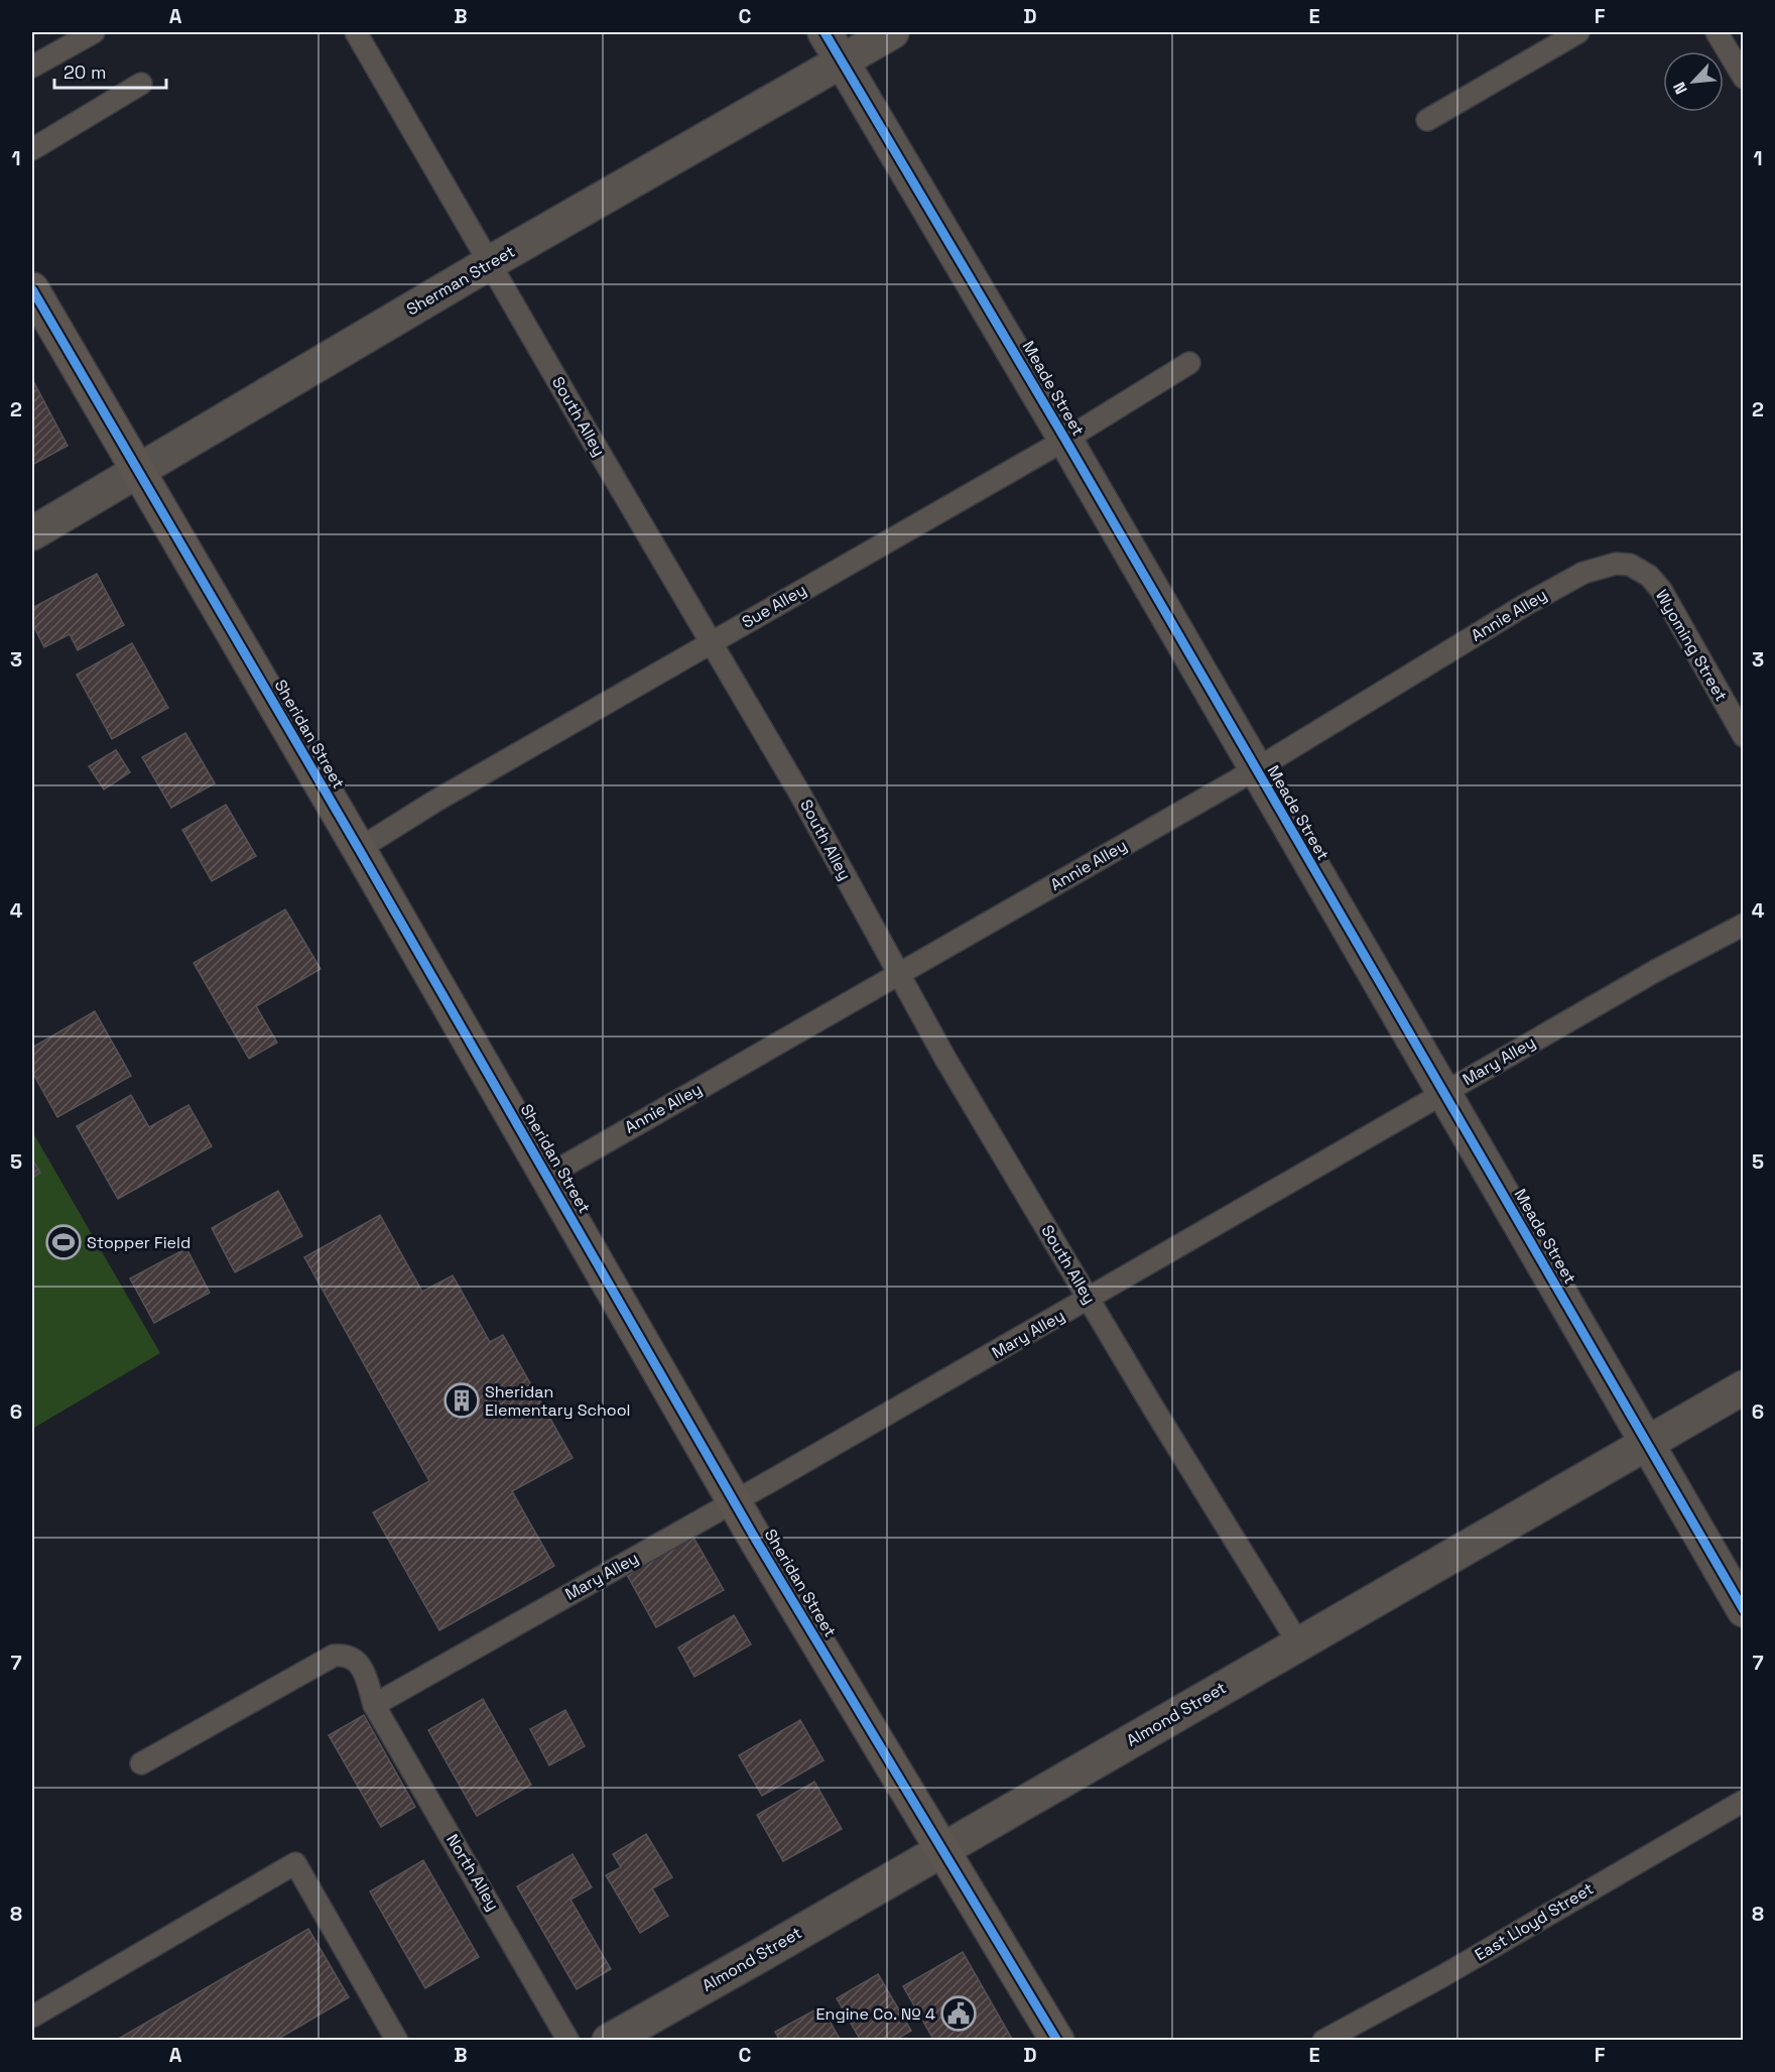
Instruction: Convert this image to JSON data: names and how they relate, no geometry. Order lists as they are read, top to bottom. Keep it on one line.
{"streets":{"street":["Sherman Street","Meade Street","Sheridan Street","Almond Street"],"lane":["South Alley","Sue Alley","Annie Alley","Wyoming Street","Mary Alley","North Alley","East Lloyd Street"]},"crossings":[["Sherman Street","Meade Street"],["Sherman Street","South Alley"],["Sherman Street","Sheridan Street"],["Meade Street","Sue Alley"],["Meade Street","Annie Alley"],["Meade Street","Mary Alley"],["Meade Street","Almond Street"],["South Alley","Sue Alley"],["South Alley","Annie Alley"],["South Alley","Mary Alley"],["South Alley","Almond Street"],["Sue Alley","Sheridan Street"],["Annie Alley","Wyoming Street"],["Annie Alley","Sheridan Street"],["Sheridan Street","Mary Alley"],["Sheridan Street","Almond Street"],["Mary Alley","North Alley"]],"places":{"sports":["Stopper Field"],"building":["Sheridan Elementary School"],"public building":["Engine Co. № 4"]},"scale_bar":"20 m","north":"bottom left","grid":{"columns":["A","B","C","D","E","F"],"rows":["1","2","3","4","5","6","7","8"]}}
